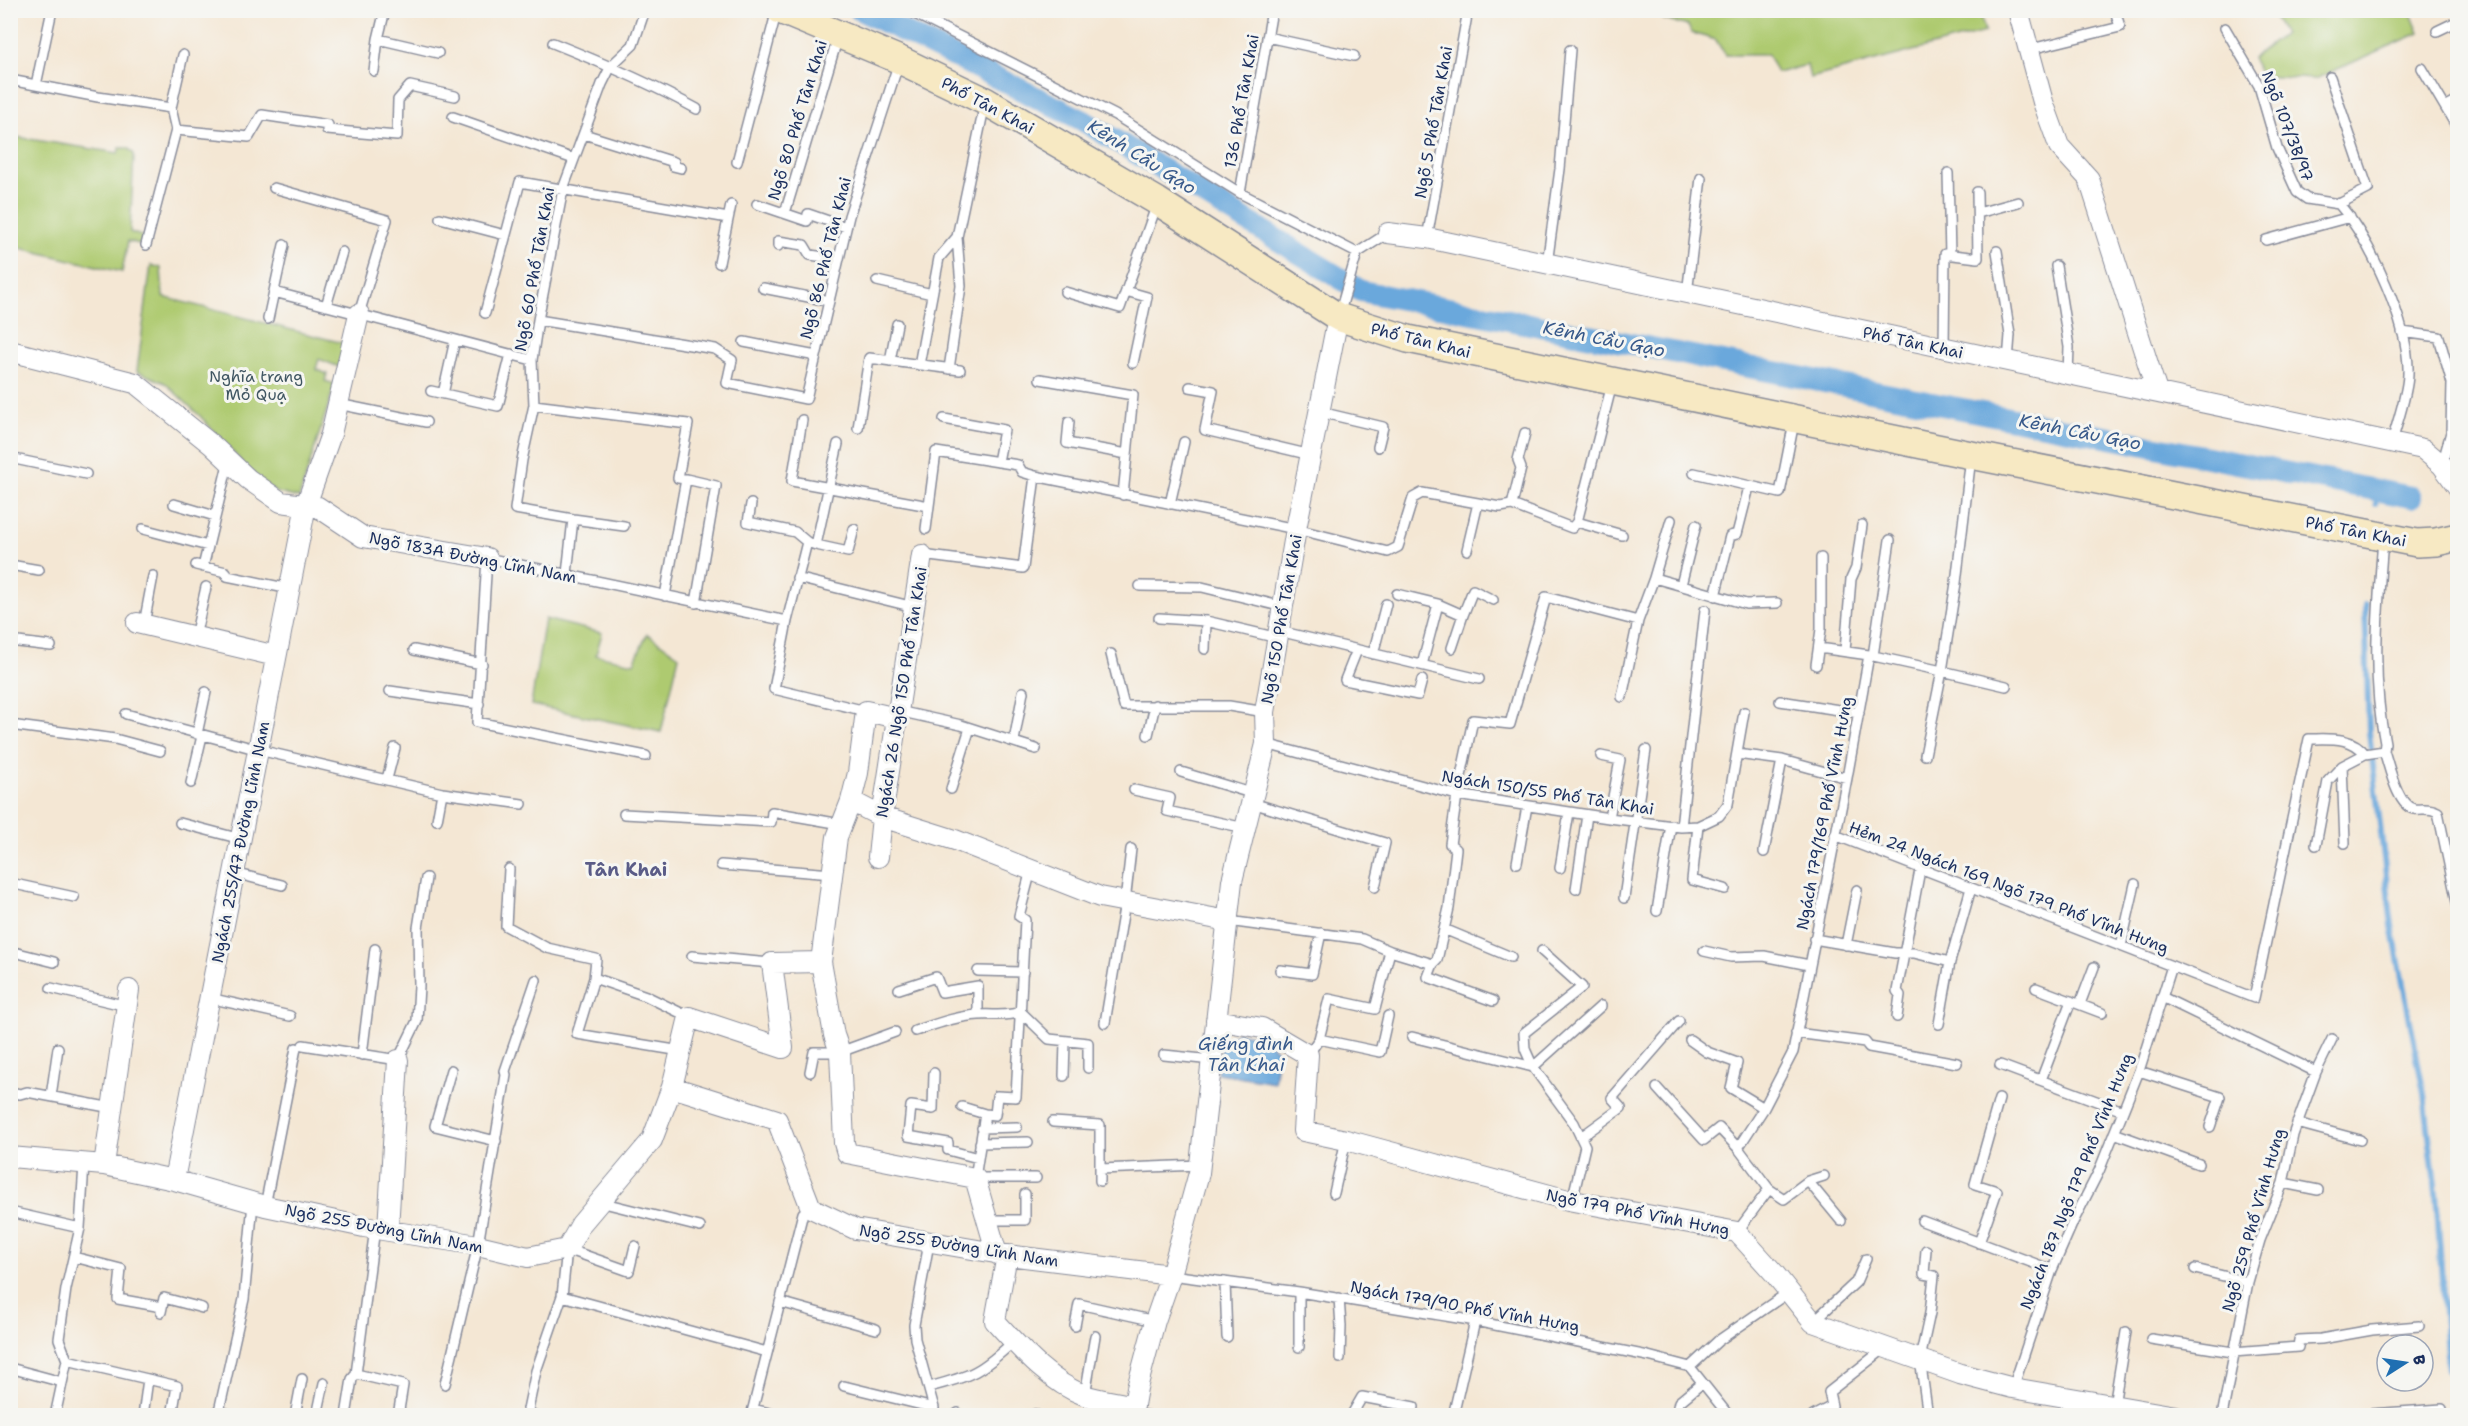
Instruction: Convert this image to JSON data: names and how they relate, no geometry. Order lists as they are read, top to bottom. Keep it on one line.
{"streets":{"street":["Phố Tân Khai","Ngõ 183A Đường Lĩnh Nam","Ngõ 150 Phố Tân Khai","Ngách 26 Ngõ 150 Phố Tân Khai","Ngách 255/47 Đường Lĩnh Nam","Ngõ 179 Phố Vĩnh Hưng","Ngõ 255 Đường Lĩnh Nam"],"lane":["136 Phố Tân Khai","Ngõ 80 Phố Tân Khai","Ngõ 5 Phố Tân Khai","Ngõ 107/3B/97","Ngõ 86 Phố Tân Khai","Ngõ 60 Phố Tân Khai","Ngách 150/55 Phố Tân Khai","Ngách 179/169 Phố Vĩnh Hưng","Hẻm 24 Ngách 169 Ngõ 179 Phố Vĩnh Hưng","Ngách 187 Ngõ 179 Phố Vĩnh Hưng","Ngõ 259 Phố Vĩnh Hưng","Ngách 179/90 Phố Vĩnh Hưng"]},"crossings":[["Phố Tân Khai","Ngõ 80 Phố Tân Khai"],["Phố Tân Khai","Ngõ 5 Phố Tân Khai"],["Phố Tân Khai","Ngõ 86 Phố Tân Khai"],["Phố Tân Khai","Ngõ 150 Phố Tân Khai"],["Ngõ 86 Phố Tân Khai","Ngõ 60 Phố Tân Khai"],["Ngõ 183A Đường Lĩnh Nam","Ngách 255/47 Đường Lĩnh Nam"],["Ngõ 150 Phố Tân Khai","Ngách 150/55 Phố Tân Khai"],["Ngách 179/169 Phố Vĩnh Hưng","Hẻm 24 Ngách 169 Ngõ 179 Phố Vĩnh Hưng"],["Ngách 255/47 Đường Lĩnh Nam","Ngõ 255 Đường Lĩnh Nam"],["Hẻm 24 Ngách 169 Ngõ 179 Phố Vĩnh Hưng","Ngách 187 Ngõ 179 Phố Vĩnh Hưng"],["Ngõ 255 Đường Lĩnh Nam","Ngách 179/90 Phố Vĩnh Hưng"]],"districts":["Tân Khai"],"water":["Kênh Cầu Gạo","Giếng đình Tân Khai"],"parks":["Nghĩa trang Mỏ Quạ"],"north":"right"}
